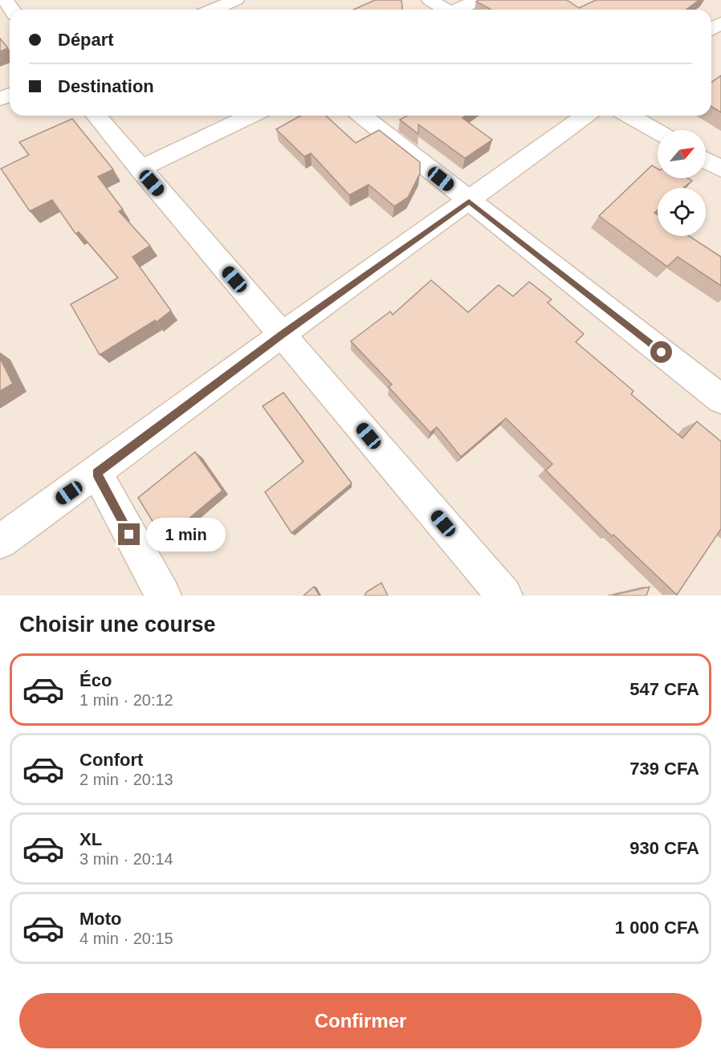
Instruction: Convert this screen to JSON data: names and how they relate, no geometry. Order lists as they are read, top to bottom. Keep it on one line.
{"north":"top right","page":{"banner":["Départ","Destination"],"bubble":"1 min","heading":"Choisir une course","list":[{"name":"Éco","note":"1 min · 20:12","value":"547 CFA"},{"name":"Confort","note":"2 min · 20:13","value":"739 CFA"},{"name":"XL","note":"3 min · 20:14","value":"930 CFA"},{"name":"Moto","note":"4 min · 20:15","value":"1 000 CFA"}],"buttons":"Confirmer"}}
